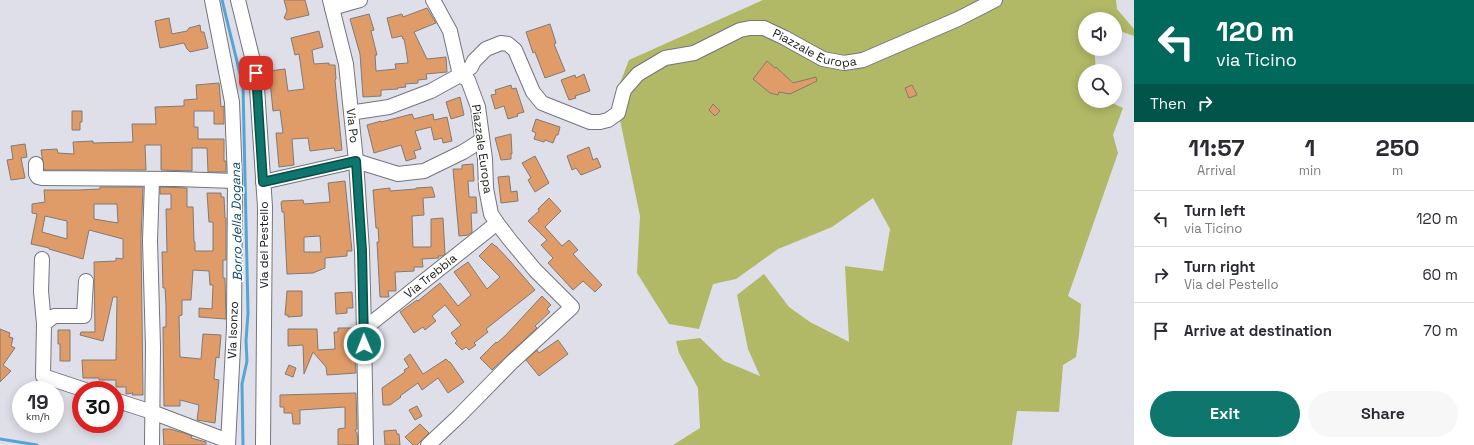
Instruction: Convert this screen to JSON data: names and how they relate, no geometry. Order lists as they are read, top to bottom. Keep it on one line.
{"streets":{"street":["Piazzale Europa","Via Po","Via del Pestello","Via Trebbia","Via Isonzo"]},"crossings":[["Piazzale Europa","Via Trebbia"],["Via Po","Via Trebbia"]],"water":["Borro della Dogana"],"page":{"turn":["120 m","via Ticino"],"then":"Then","eta":["11:57","Arrival","1","min","250","m"],"list":[{"name":"Turn left","note":"via Ticino","value":"120 m"},{"name":"Turn right","note":"Via del Pestello","value":"60 m"},{"name":"Arrive at destination","value":"70 m"}],"speed":"19 km/h","limit":"30","buttons":["Exit","Share"]}}
